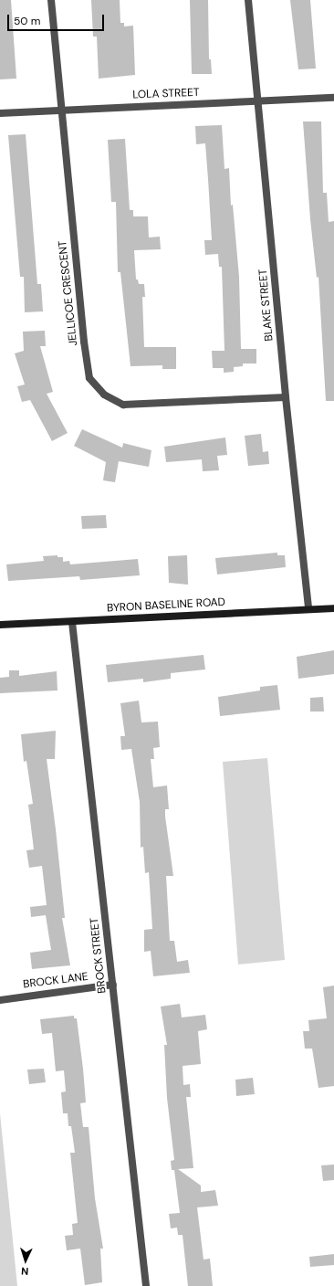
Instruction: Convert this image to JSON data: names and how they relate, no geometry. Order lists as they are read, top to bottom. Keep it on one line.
{"streets":{"main road":["BYRON BASELINE ROAD"],"street":["LOLA STREET","JELLICOE CRESCENT","BLAKE STREET","BROCK STREET","BROCK LANE"]},"crossings":[["LOLA STREET","JELLICOE CRESCENT"],["LOLA STREET","BLAKE STREET"],["JELLICOE CRESCENT","BLAKE STREET"],["BLAKE STREET","BYRON BASELINE ROAD"],["BYRON BASELINE ROAD","BROCK STREET"],["BROCK STREET","BROCK LANE"]],"scale_bar":"50 m","north":"bottom"}
